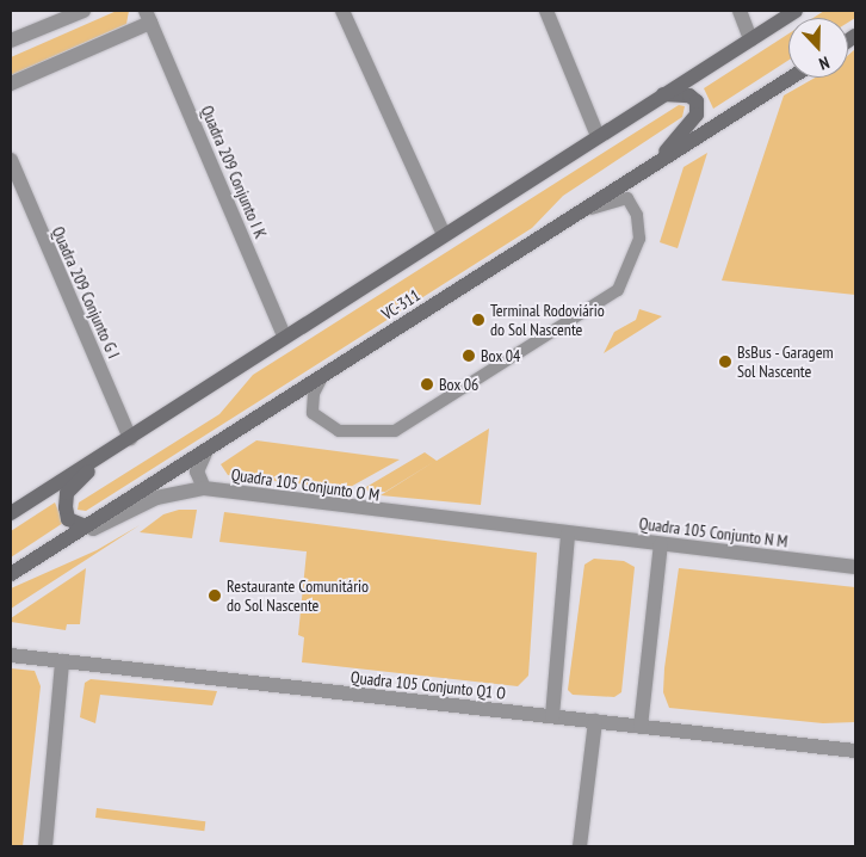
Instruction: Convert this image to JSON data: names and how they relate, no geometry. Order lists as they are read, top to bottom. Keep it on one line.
{"streets":{"main road":["VC-311"],"street":["Quadra 209 Conjunto I K","Quadra 209 Conjunto G I","Quadra 105 Conjunto O M","Quadra 105 Conjunto N M","Quadra 105 Conjunto Q1 O"]},"crossings":[["VC-311","Quadra 105 Conjunto O M"],["Quadra 105 Conjunto O M","Quadra 105 Conjunto N M"]],"places":["Terminal Rodoviário do Sol Nascente","Box 04","BsBus - Garagem Sol Nascente","Box 06","Restaurante Comunitário do Sol Nascente"],"north":"bottom"}
